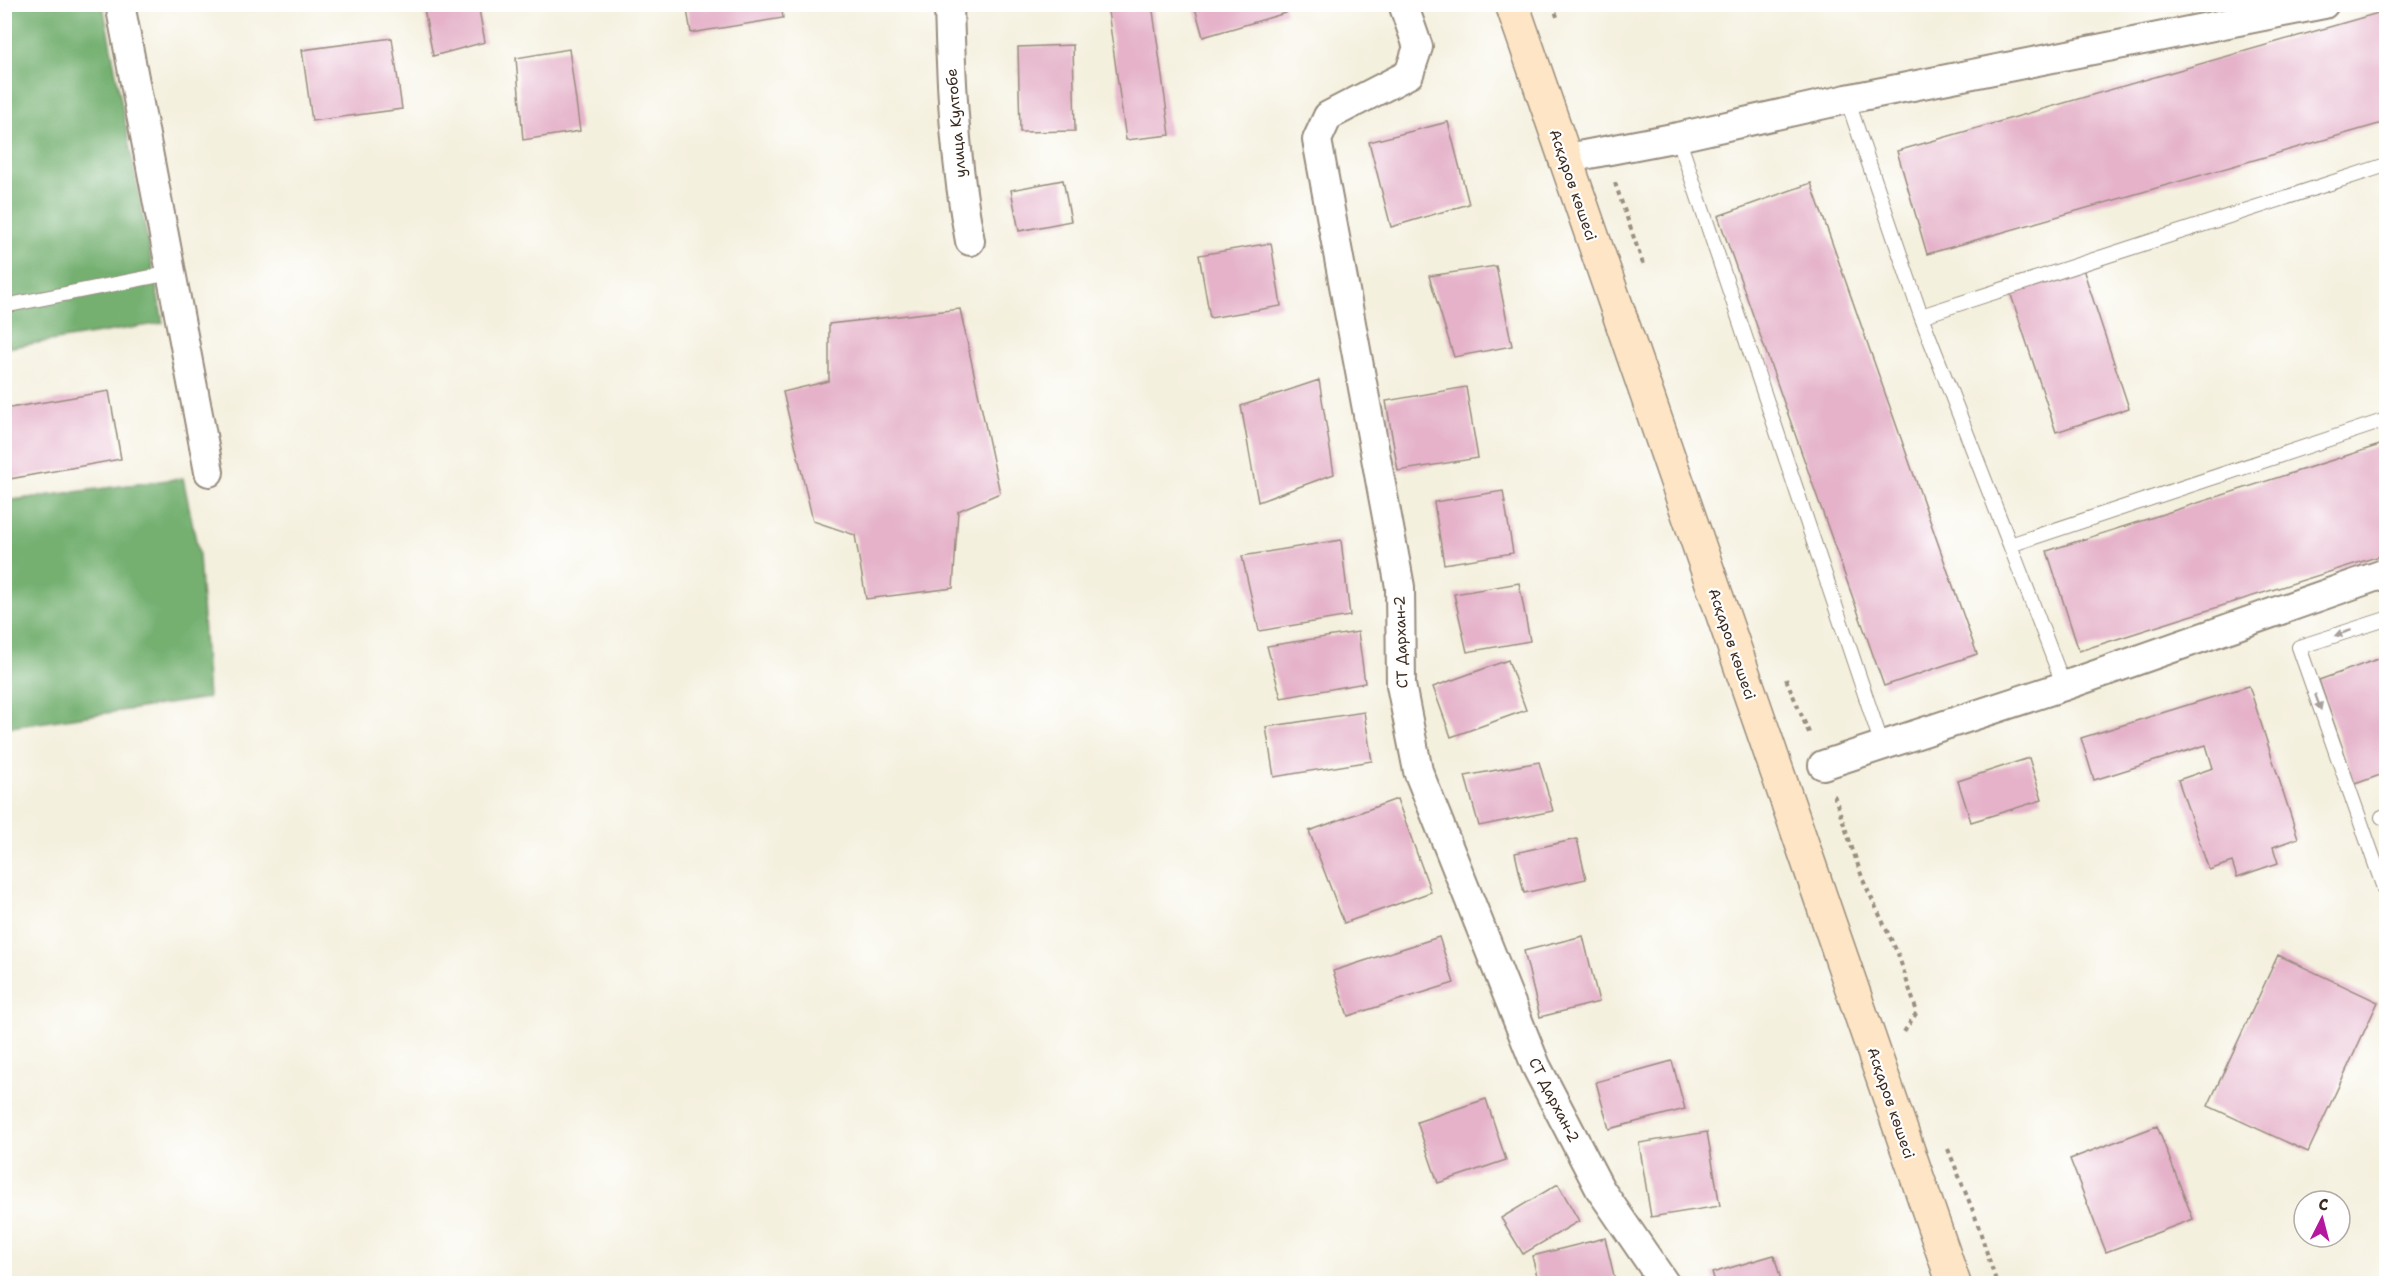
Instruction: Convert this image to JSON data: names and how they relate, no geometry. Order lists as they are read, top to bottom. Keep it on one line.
{"streets":{"street":["улица Култобе","Асқаров көшесі","СТ Дархан-2"]},"north":"top"}
